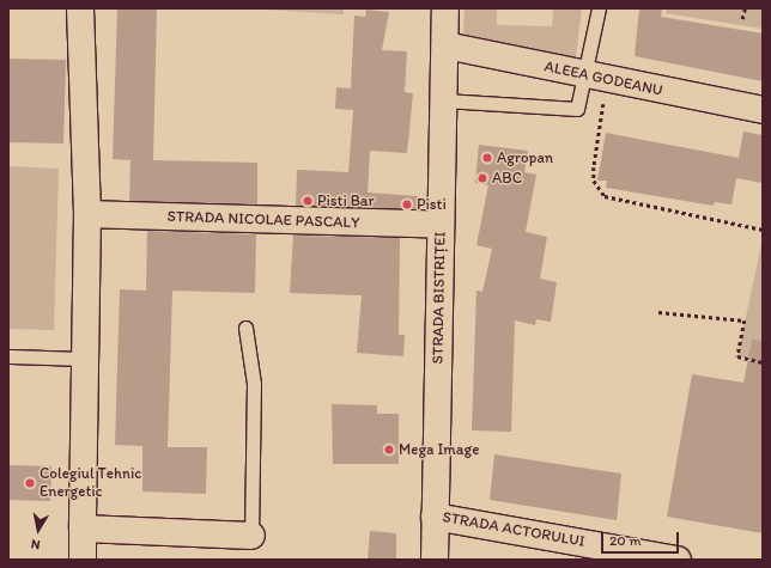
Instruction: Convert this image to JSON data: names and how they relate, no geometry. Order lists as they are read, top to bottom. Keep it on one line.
{"streets":{"street":["ALEEA GODEANU","STRADA NICOLAE PASCALY","STRADA BISTRIȚEI","STRADA ACTORULUI"]},"crossings":[["ALEEA GODEANU","STRADA BISTRIȚEI"],["STRADA NICOLAE PASCALY","STRADA BISTRIȚEI"],["STRADA BISTRIȚEI","STRADA ACTORULUI"]],"places":["Agropan","ABC","Pisti Bar","Pisti","Mega Image","Colegiul Tehnic Energetic"],"scale_bar":"20 m","north":"bottom"}
